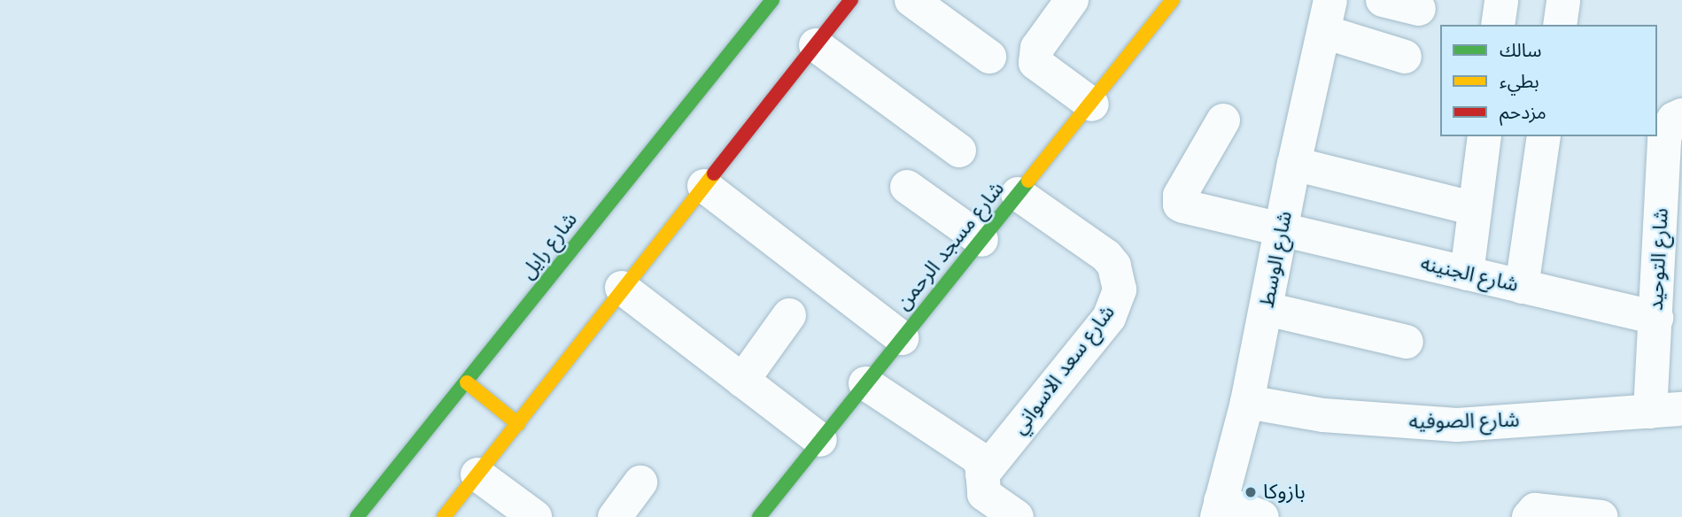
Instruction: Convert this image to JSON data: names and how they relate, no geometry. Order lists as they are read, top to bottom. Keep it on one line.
{"streets":{"street":["شارع رايل","شارع مسجد الرحمن","شارع الوسط","شارع التوحيد","شارع الجنينه","شارع سعد الاسواني","شارع الصوفيه"]},"crossings":[["شارع مسجد الرحمن","شارع سعد الاسواني"],["شارع الوسط","شارع الجنينه"],["شارع الوسط","شارع الصوفيه"],["شارع التوحيد","شارع الجنينه"],["شارع التوحيد","شارع الصوفيه"]],"places":["بازوكا"],"legend":["سالك","بطيء","مزدحم"]}
